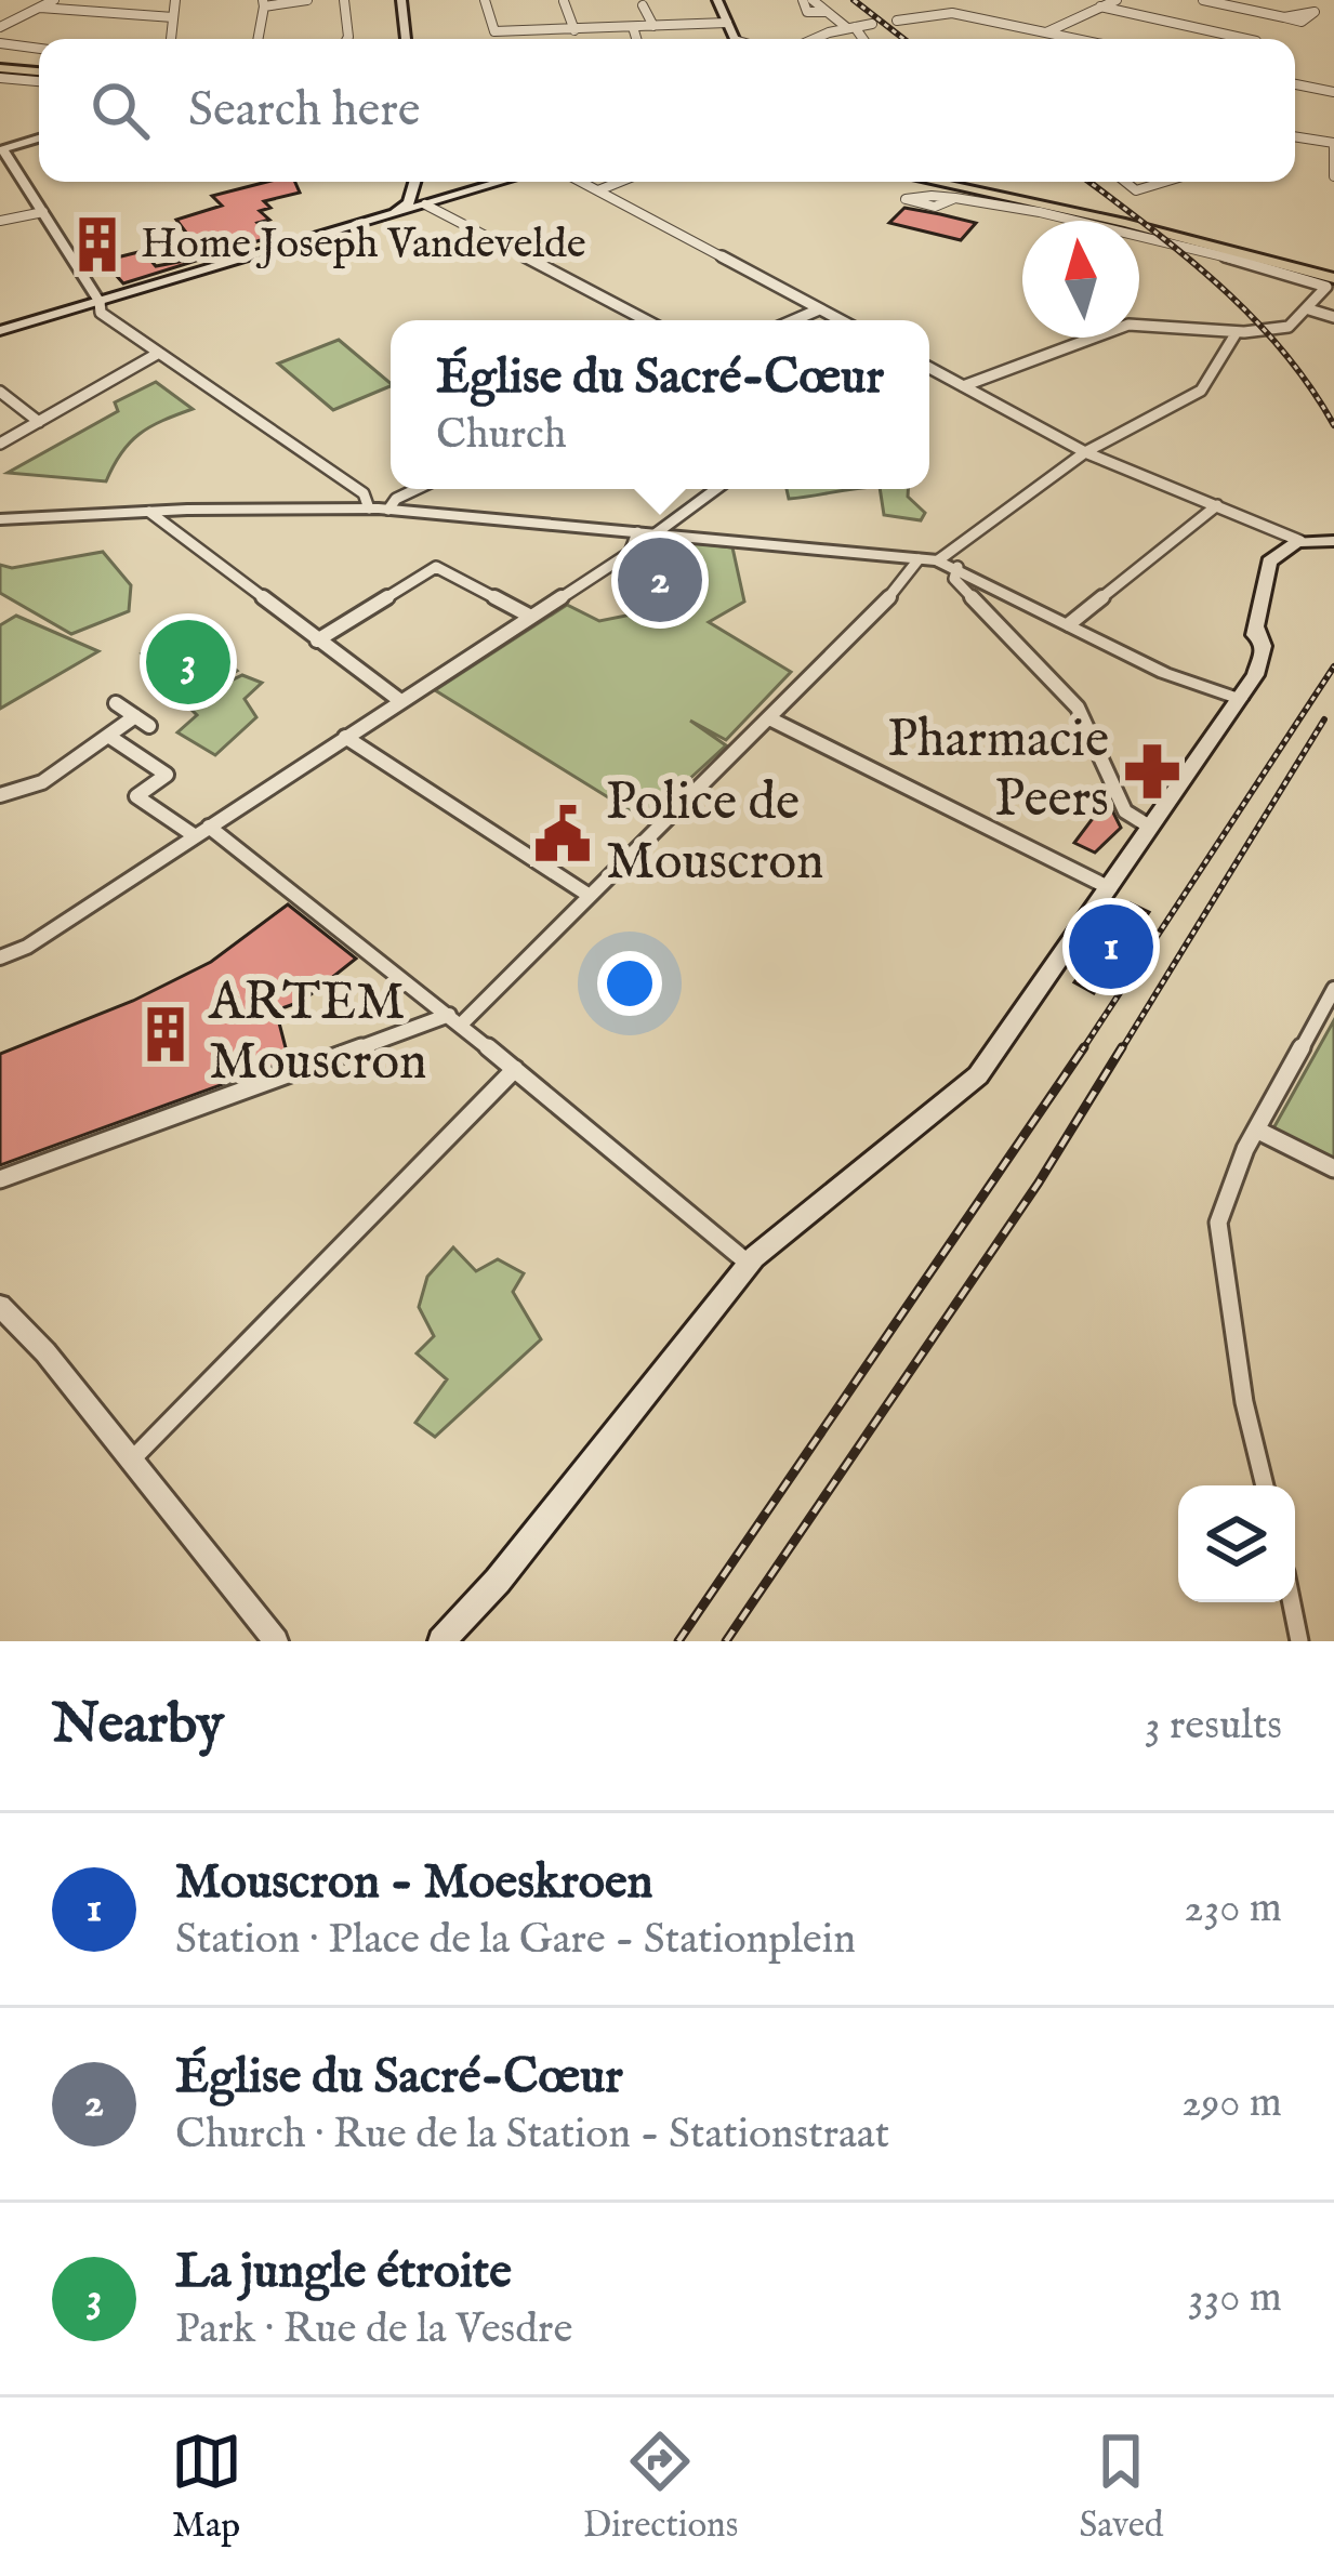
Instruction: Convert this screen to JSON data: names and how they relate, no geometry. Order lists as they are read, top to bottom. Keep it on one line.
{"places":{"building":["Home Joseph Vandevelde","ARTEM Mouscron"],"pharmacy":["Pharmacie Peers"],"public building":["Police de Mouscron"]},"north":"top","page":{"search":"Search here","popup":["Église du Sacré-Cœur","Church"],"pins":["2","3","1"],"heading":["Nearby","3 results"],"list":[{"mark":"1","name":"Mouscron - Moeskroen","note":"Station · Place de la Gare - Stationplein","value":"230 m"},{"mark":"2","name":"Église du Sacré-Cœur","note":"Church · Rue de la Station - Stationstraat","value":"290 m"},{"mark":"3","name":"La jungle étroite","note":"Park · Rue de la Vesdre","value":"330 m"}],"nav":["Map","Directions","Saved"]}}
